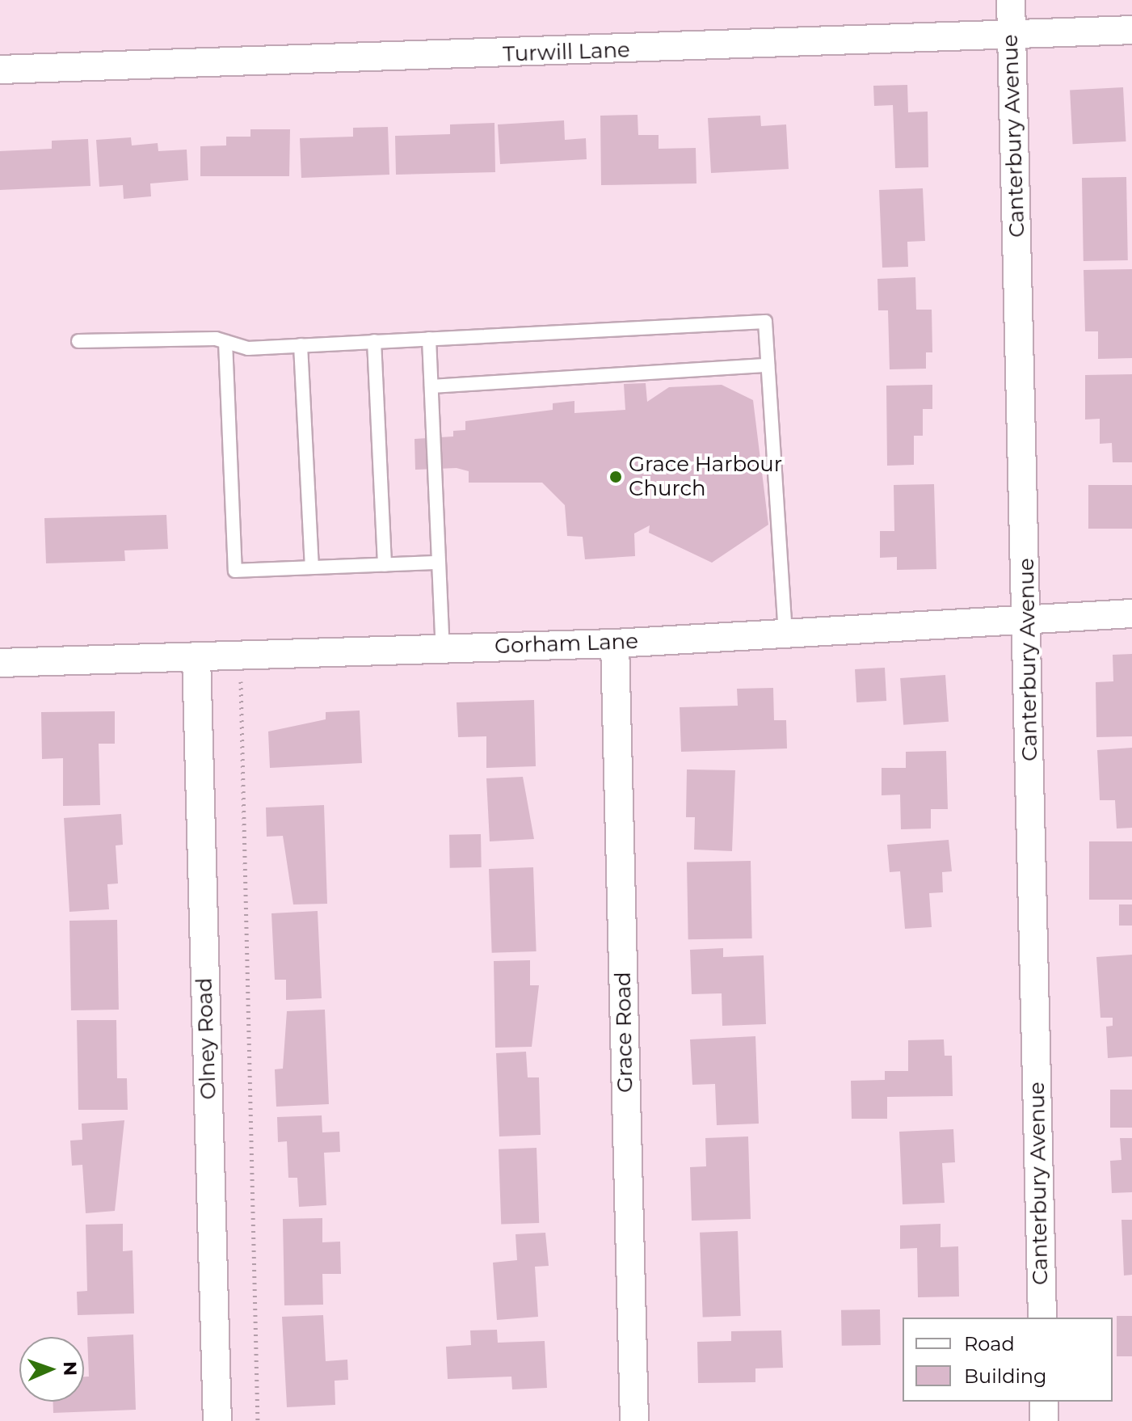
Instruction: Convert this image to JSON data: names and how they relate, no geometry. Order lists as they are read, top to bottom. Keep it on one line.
{"streets":{"street":["Turwill Lane","Canterbury Avenue","Gorham Lane","Grace Road","Olney Road"]},"crossings":[["Turwill Lane","Canterbury Avenue"],["Canterbury Avenue","Gorham Lane"],["Gorham Lane","Grace Road"],["Gorham Lane","Olney Road"]],"places":["Grace Harbour Church"],"legend":["Road","Building"],"north":"right"}
